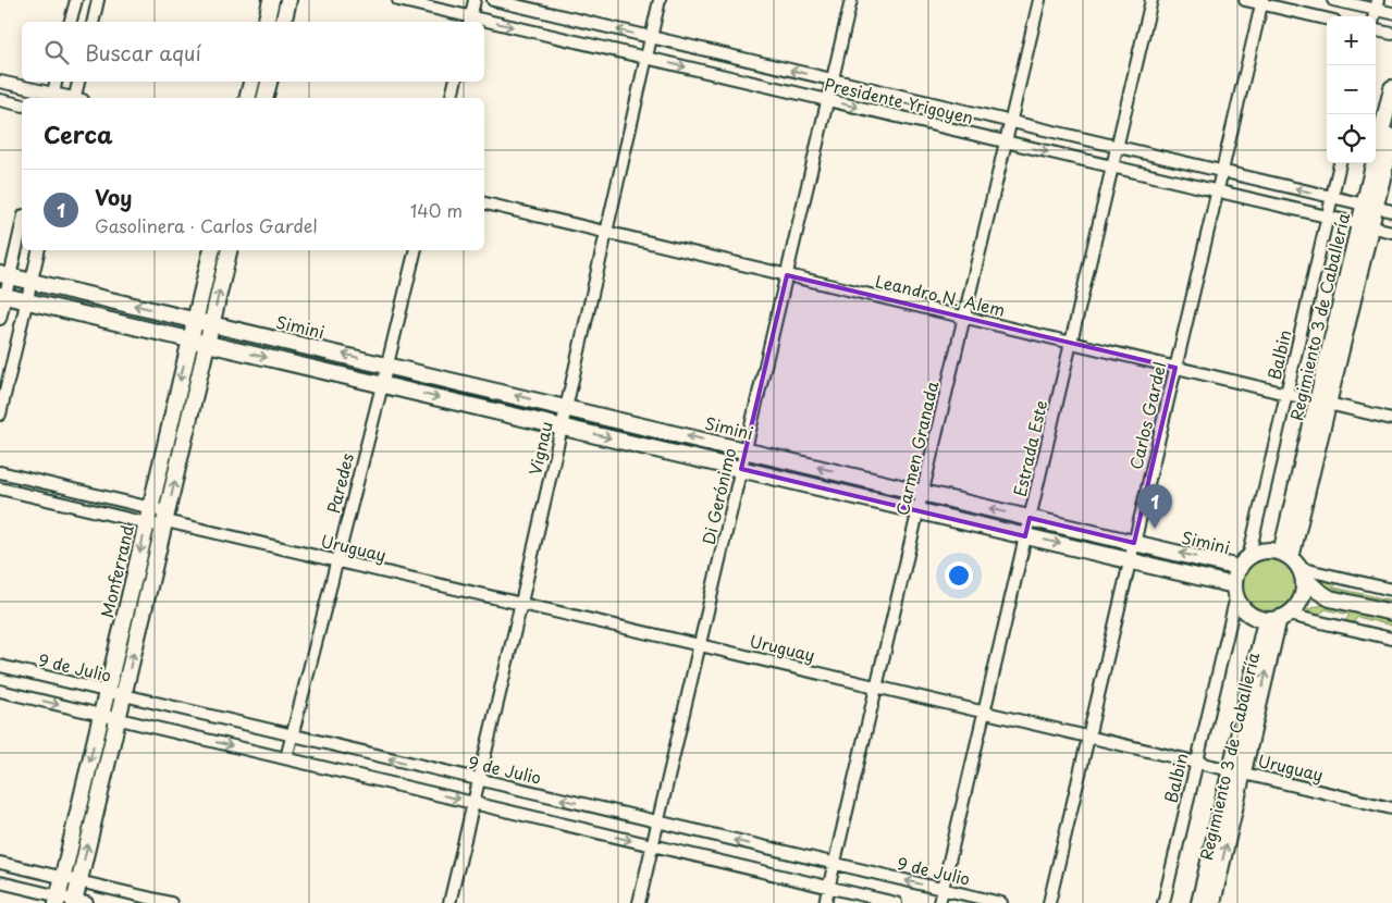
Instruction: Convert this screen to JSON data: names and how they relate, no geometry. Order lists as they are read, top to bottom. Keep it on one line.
{"streets":{"main road":["Regimiento 3 de Caballería","Simini","Monferrand"],"street":["Presidente Yrigoyen","Leandro N. Alem","Balbin","Carlos Gardel","Vignau","Carmen Granada","Estrada Este","Paredes","Di Gerónimo","Uruguay","9 de Julio"]},"crossings":[["Presidente Yrigoyen","Regimiento 3 de Caballería"],["Presidente Yrigoyen","Balbin"],["Presidente Yrigoyen","Carlos Gardel"],["Presidente Yrigoyen","Vignau"],["Presidente Yrigoyen","Carmen Granada"],["Presidente Yrigoyen","Estrada Este"],["Presidente Yrigoyen","Di Gerónimo"],["Leandro N. Alem","Regimiento 3 de Caballería"],["Leandro N. Alem","Balbin"],["Leandro N. Alem","Carlos Gardel"],["Leandro N. Alem","Vignau"],["Leandro N. Alem","Carmen Granada"],["Leandro N. Alem","Estrada Este"],["Leandro N. Alem","Di Gerónimo"],["Regimiento 3 de Caballería","Simini"],["Regimiento 3 de Caballería","Balbin"],["Regimiento 3 de Caballería","Uruguay"],["Simini","Balbin"],["Simini","Carlos Gardel"],["Simini","Vignau"],["Simini","Carmen Granada"],["Simini","Estrada Este"],["Simini","Paredes"],["Simini","Di Gerónimo"],["Simini","Monferrand"],["Balbin","Uruguay"],["Carlos Gardel","Uruguay"],["Vignau","Uruguay"],["Vignau","9 de Julio"],["Carmen Granada","Uruguay"],["Carmen Granada","9 de Julio"],["Estrada Este","Uruguay"],["Estrada Este","9 de Julio"],["Paredes","Uruguay"],["Paredes","9 de Julio"],["Di Gerónimo","Uruguay"],["Di Gerónimo","9 de Julio"],["Uruguay","Monferrand"],["Monferrand","9 de Julio"]],"page":{"map_buttons":["+","−"],"search":"Buscar aquí","heading":"Cerca","list":[{"mark":"1","name":"Voy","note":"Gasolinera · Carlos Gardel","value":"140 m"}],"pins":"1"}}
